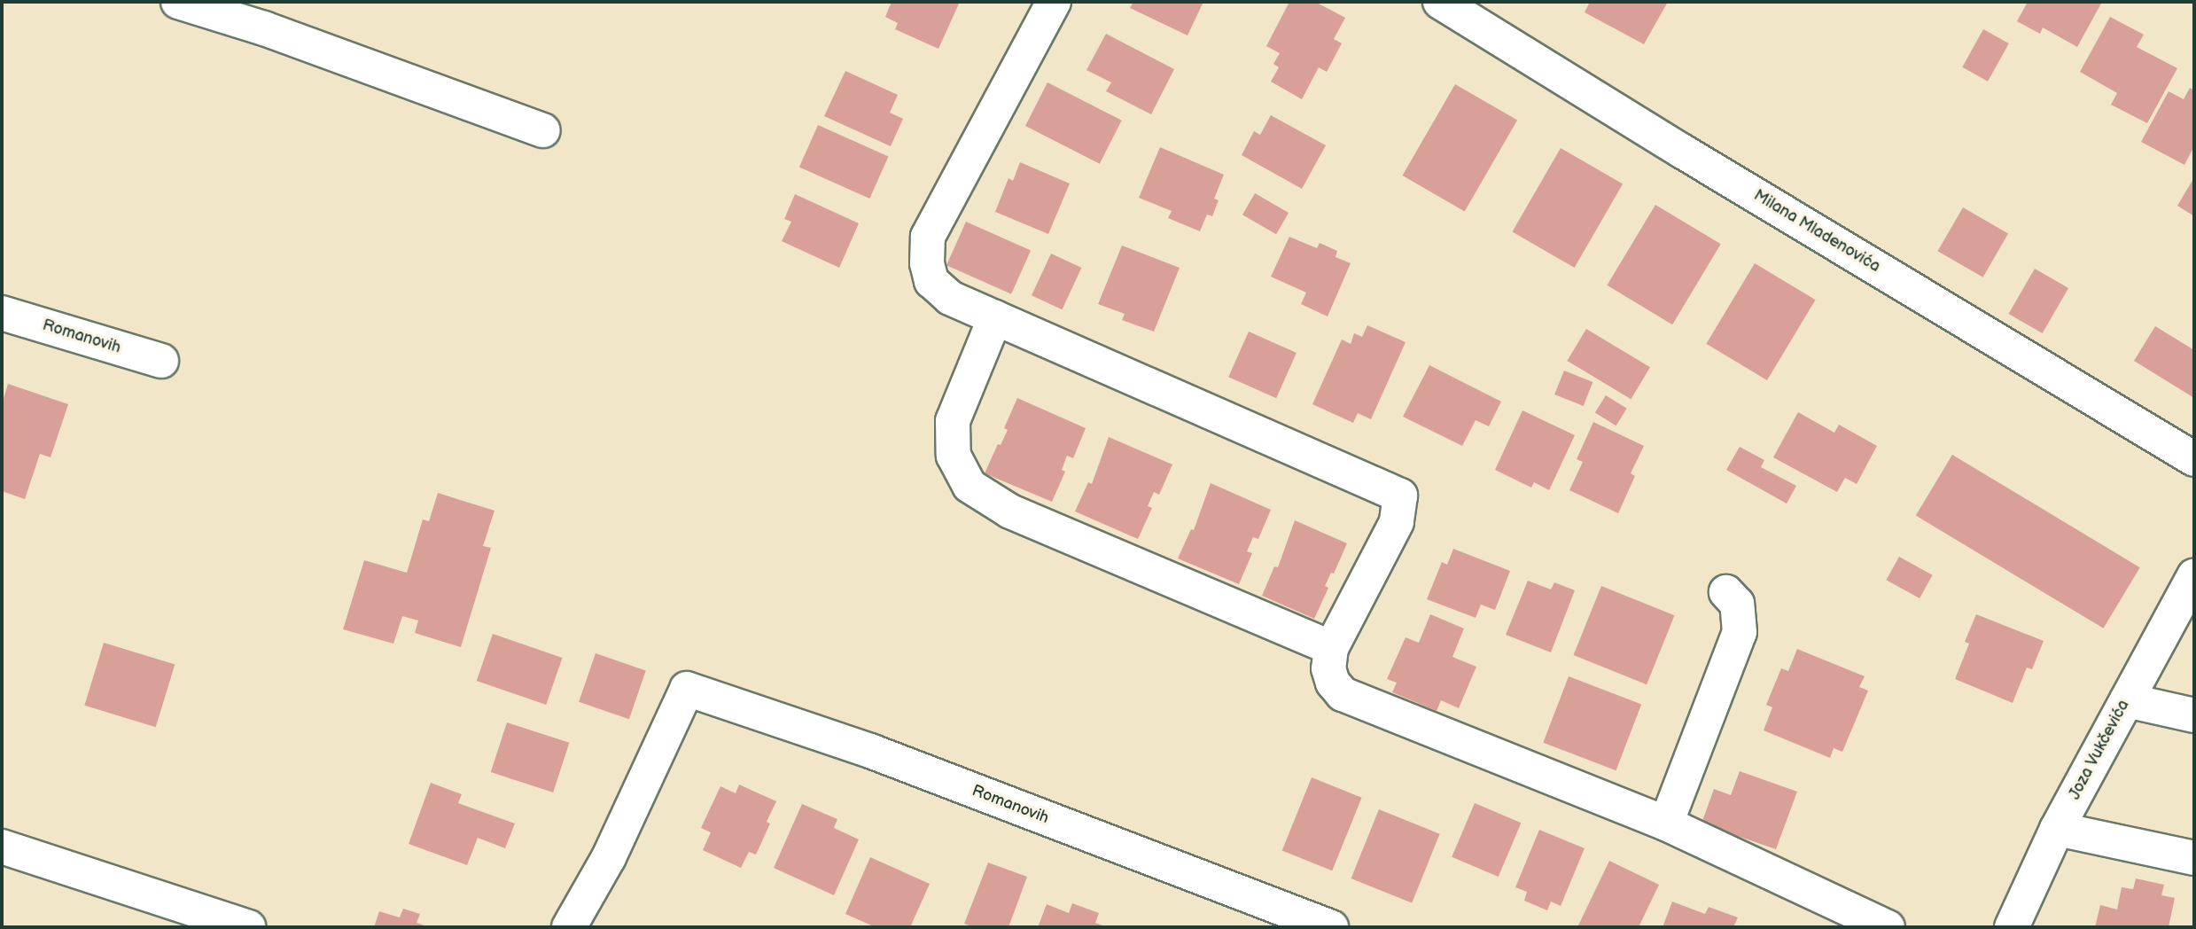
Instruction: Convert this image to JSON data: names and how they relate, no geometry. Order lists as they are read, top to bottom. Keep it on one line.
{"streets":{"street":["Milana Mladenovića","Romanovih","Joza Vukčevića"]}}
